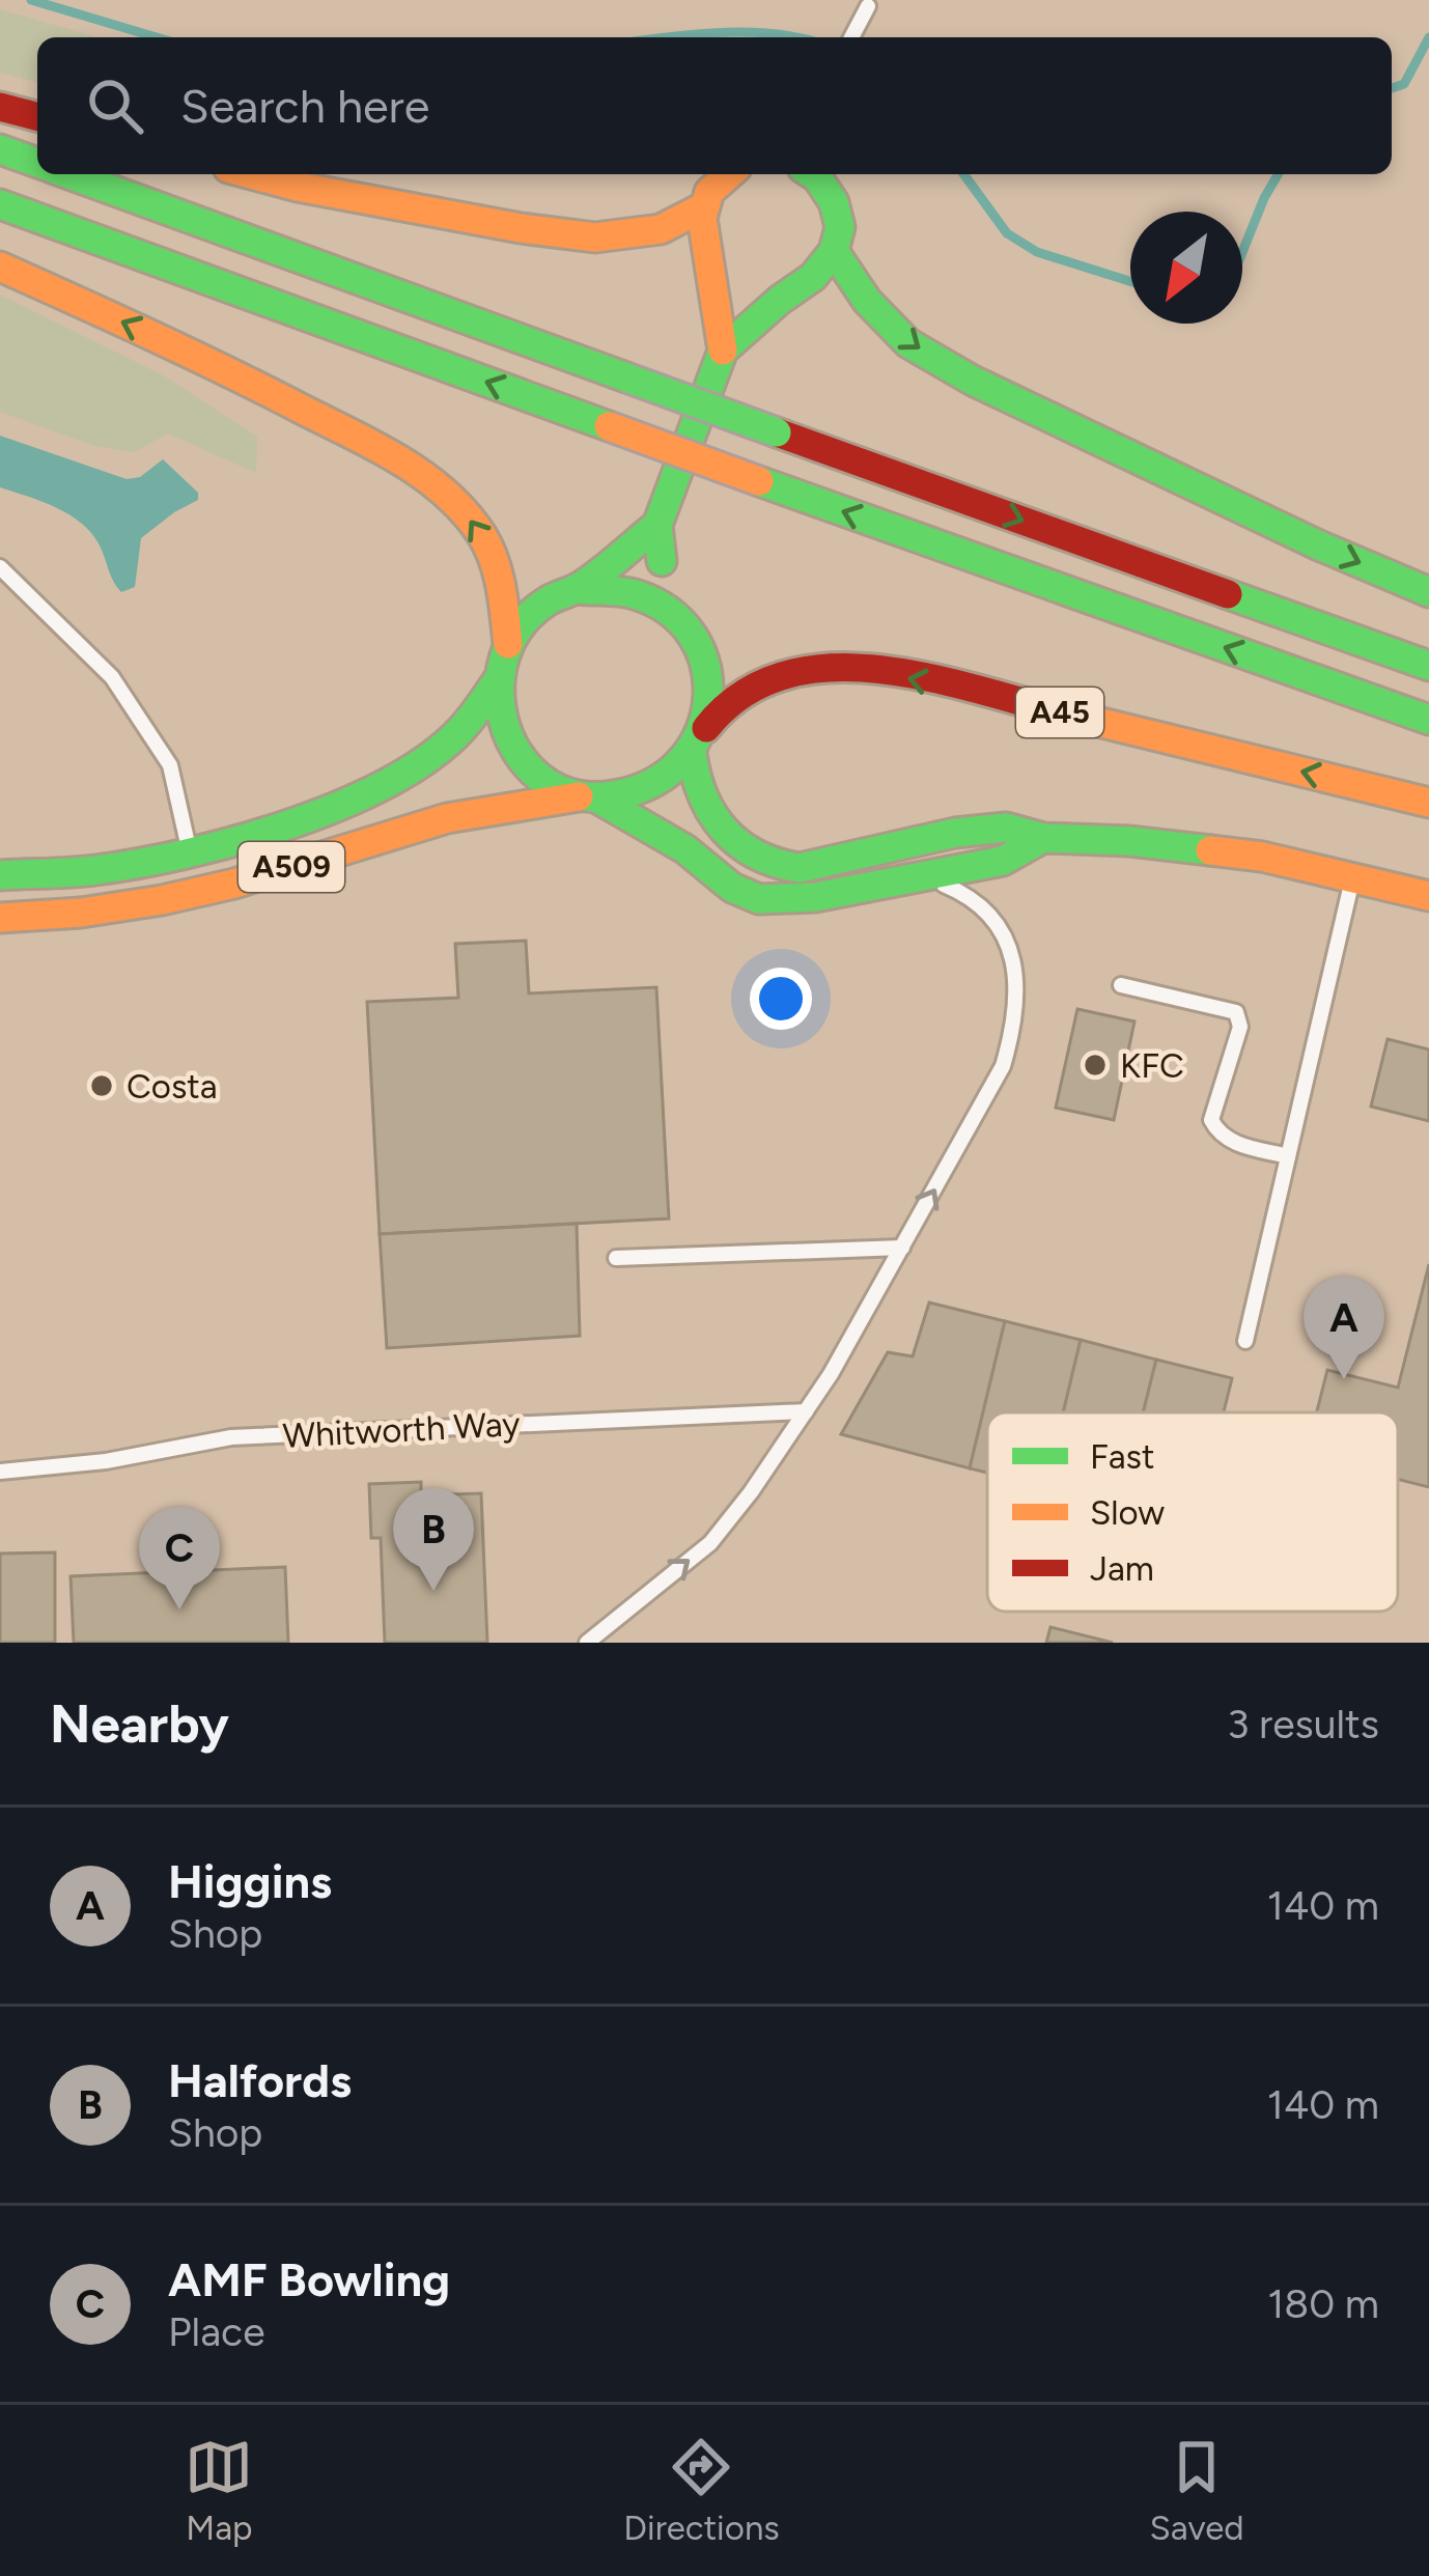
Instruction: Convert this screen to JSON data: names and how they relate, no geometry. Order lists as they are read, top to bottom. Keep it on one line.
{"streets":{"main road":["A45","A509"],"lane":["Whitworth Way"]},"crossings":[["A45","A509"]],"places":["KFC","Costa"],"legend":["Fast","Slow","Jam"],"north":"bottom left","page":{"search":"Search here","pins":["A","B","C"],"heading":["Nearby","3 results"],"list":[{"mark":"A","name":"Higgins","note":"Shop","value":"140 m"},{"mark":"B","name":"Halfords","note":"Shop","value":"140 m"},{"mark":"C","name":"AMF Bowling","note":"Place","value":"180 m"}],"nav":["Map","Directions","Saved"]}}
